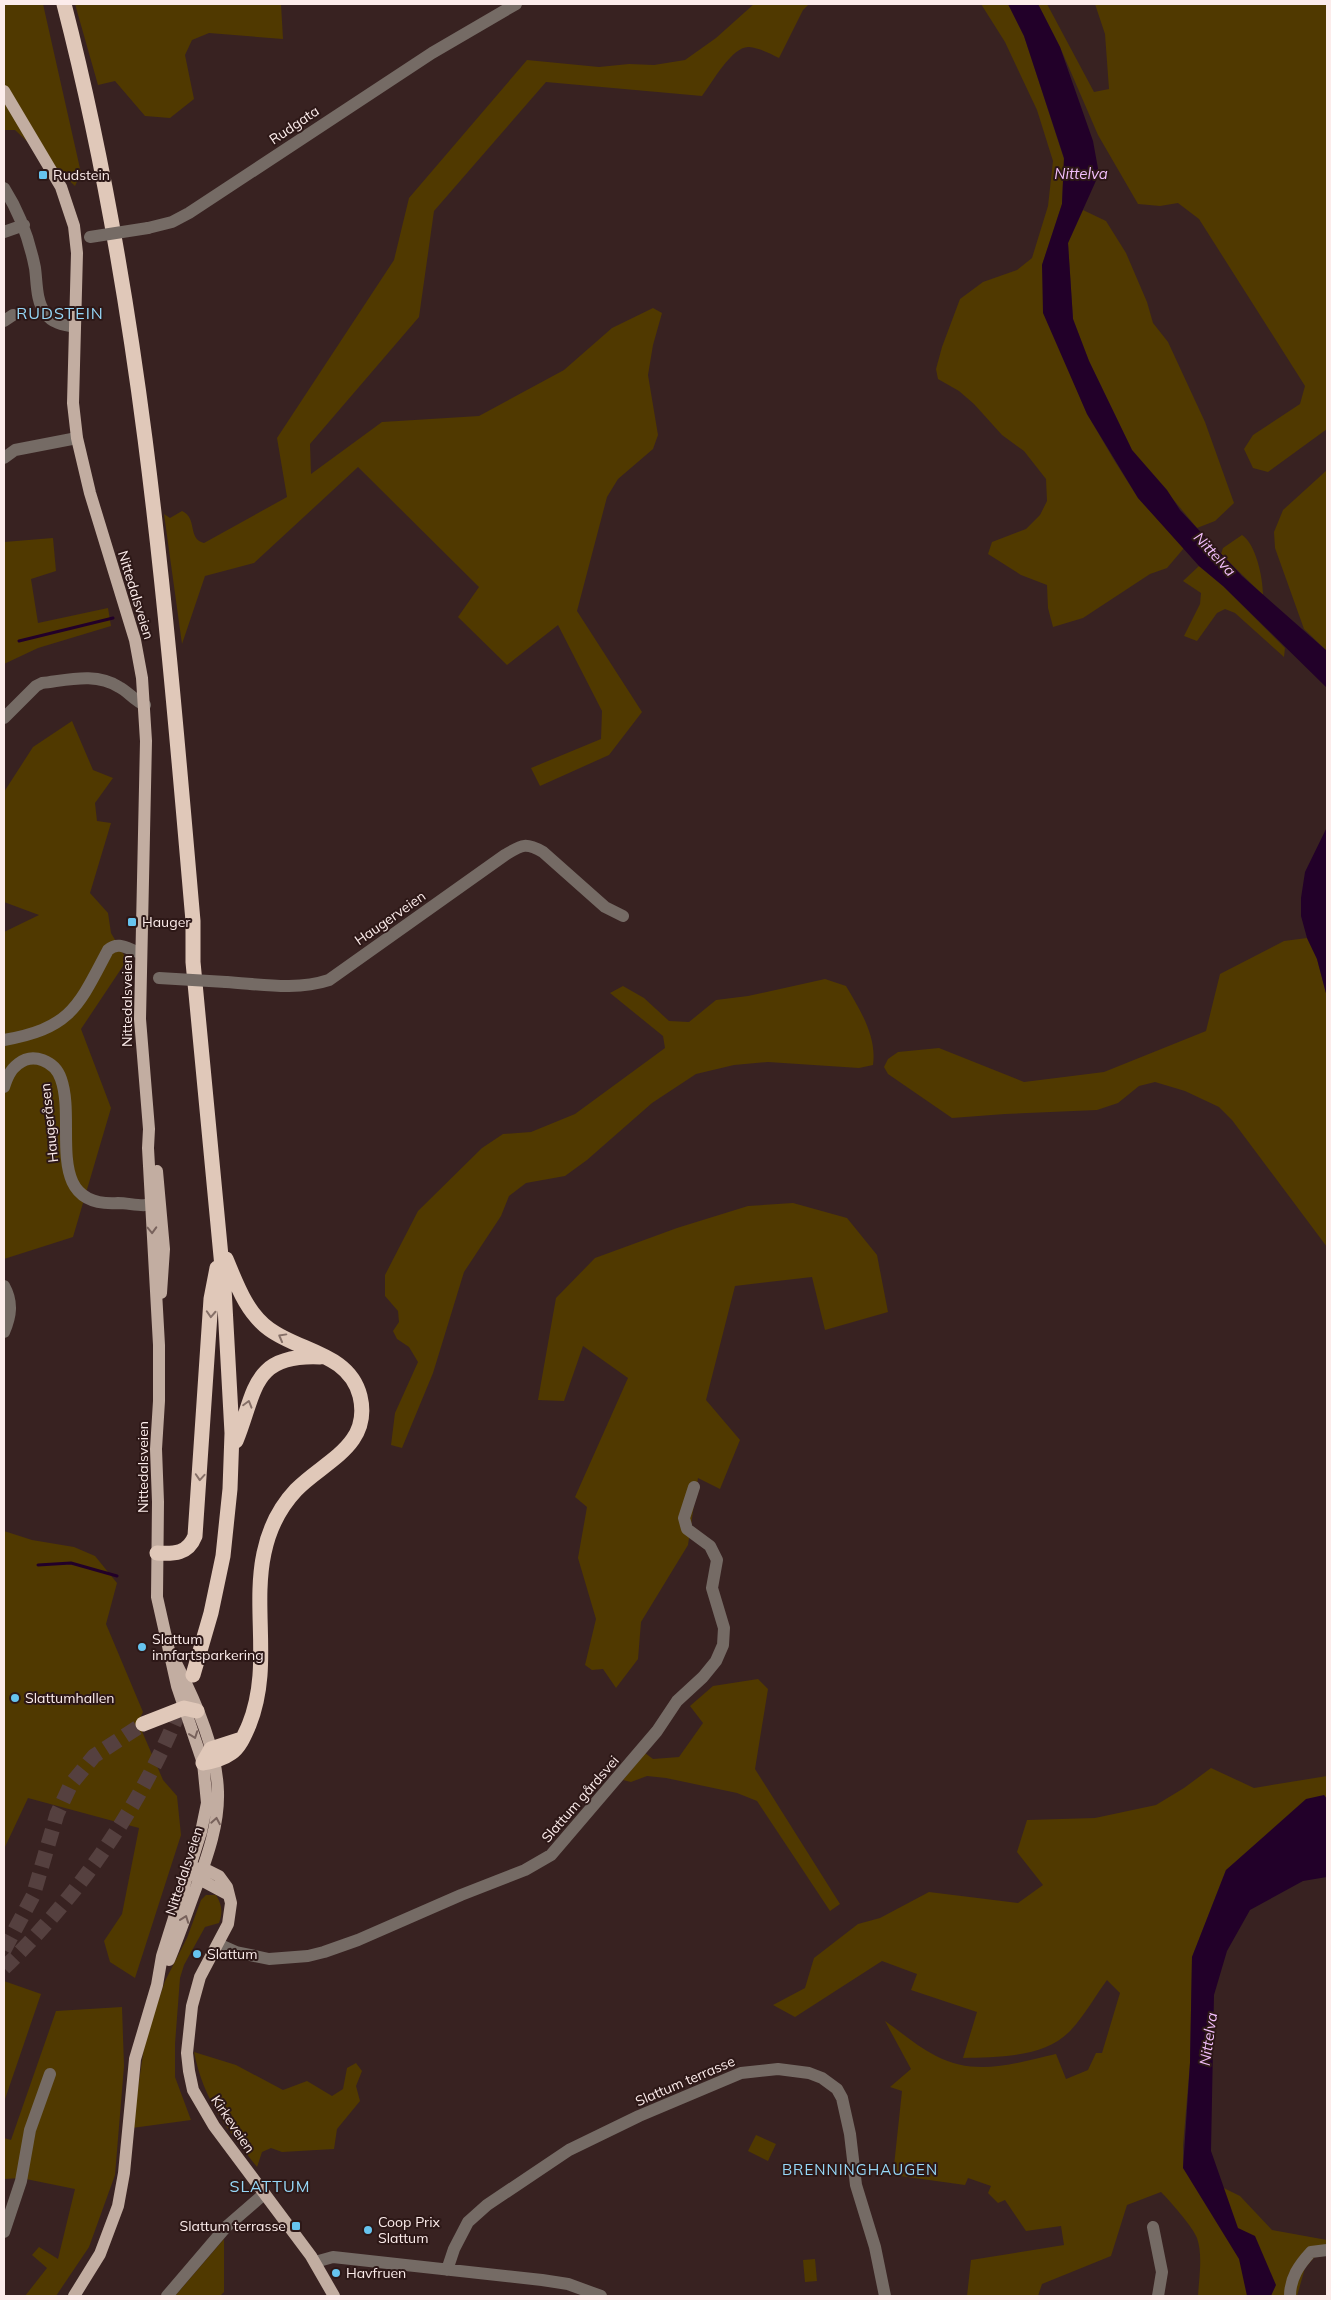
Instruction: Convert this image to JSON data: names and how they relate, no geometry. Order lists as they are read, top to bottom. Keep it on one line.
{"streets":{"main road":["Nittedalsveien","Kirkeveien"],"street":["Rudgata","Haugerveien","Haugeråsen","Slattum gårdsvei","Slattum terrasse"]},"crossings":[["Rudgata","Nittedalsveien"],["Nittedalsveien","Haugerveien"],["Nittedalsveien","Haugeråsen"],["Nittedalsveien","Kirkeveien"],["Slattum gårdsvei","Kirkeveien"]],"districts":["RUDSTEIN","BRENNINGHAUGEN","SLATTUM"],"water":["Nittelva"],"places":{"transit":["Rudstein","Hauger","Slattum terrasse"],"other":["Slattum innfartsparkering","Slattumhallen","Slattum","Coop Prix Slattum","Havfruen"]}}
